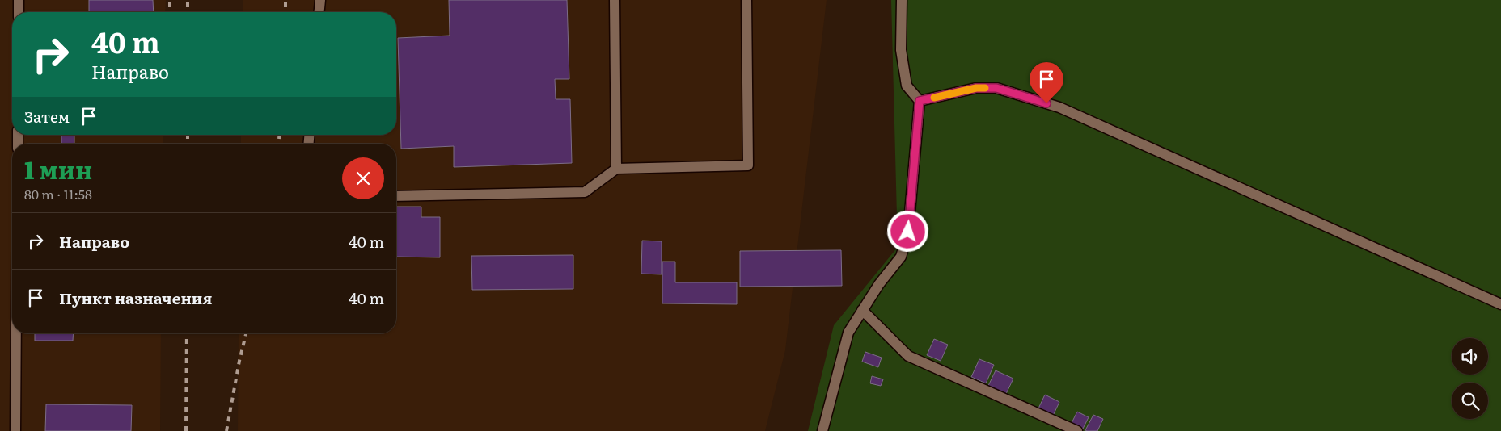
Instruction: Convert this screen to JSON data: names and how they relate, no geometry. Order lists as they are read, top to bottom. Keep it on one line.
{"page":{"turn":["40 m","Направо"],"then":"Затем","heading":["1 мин","80 m · 11:58"],"list":[{"name":"Направо","value":"40 m"},{"name":"Пункт назначения","value":"40 m"}]}}
